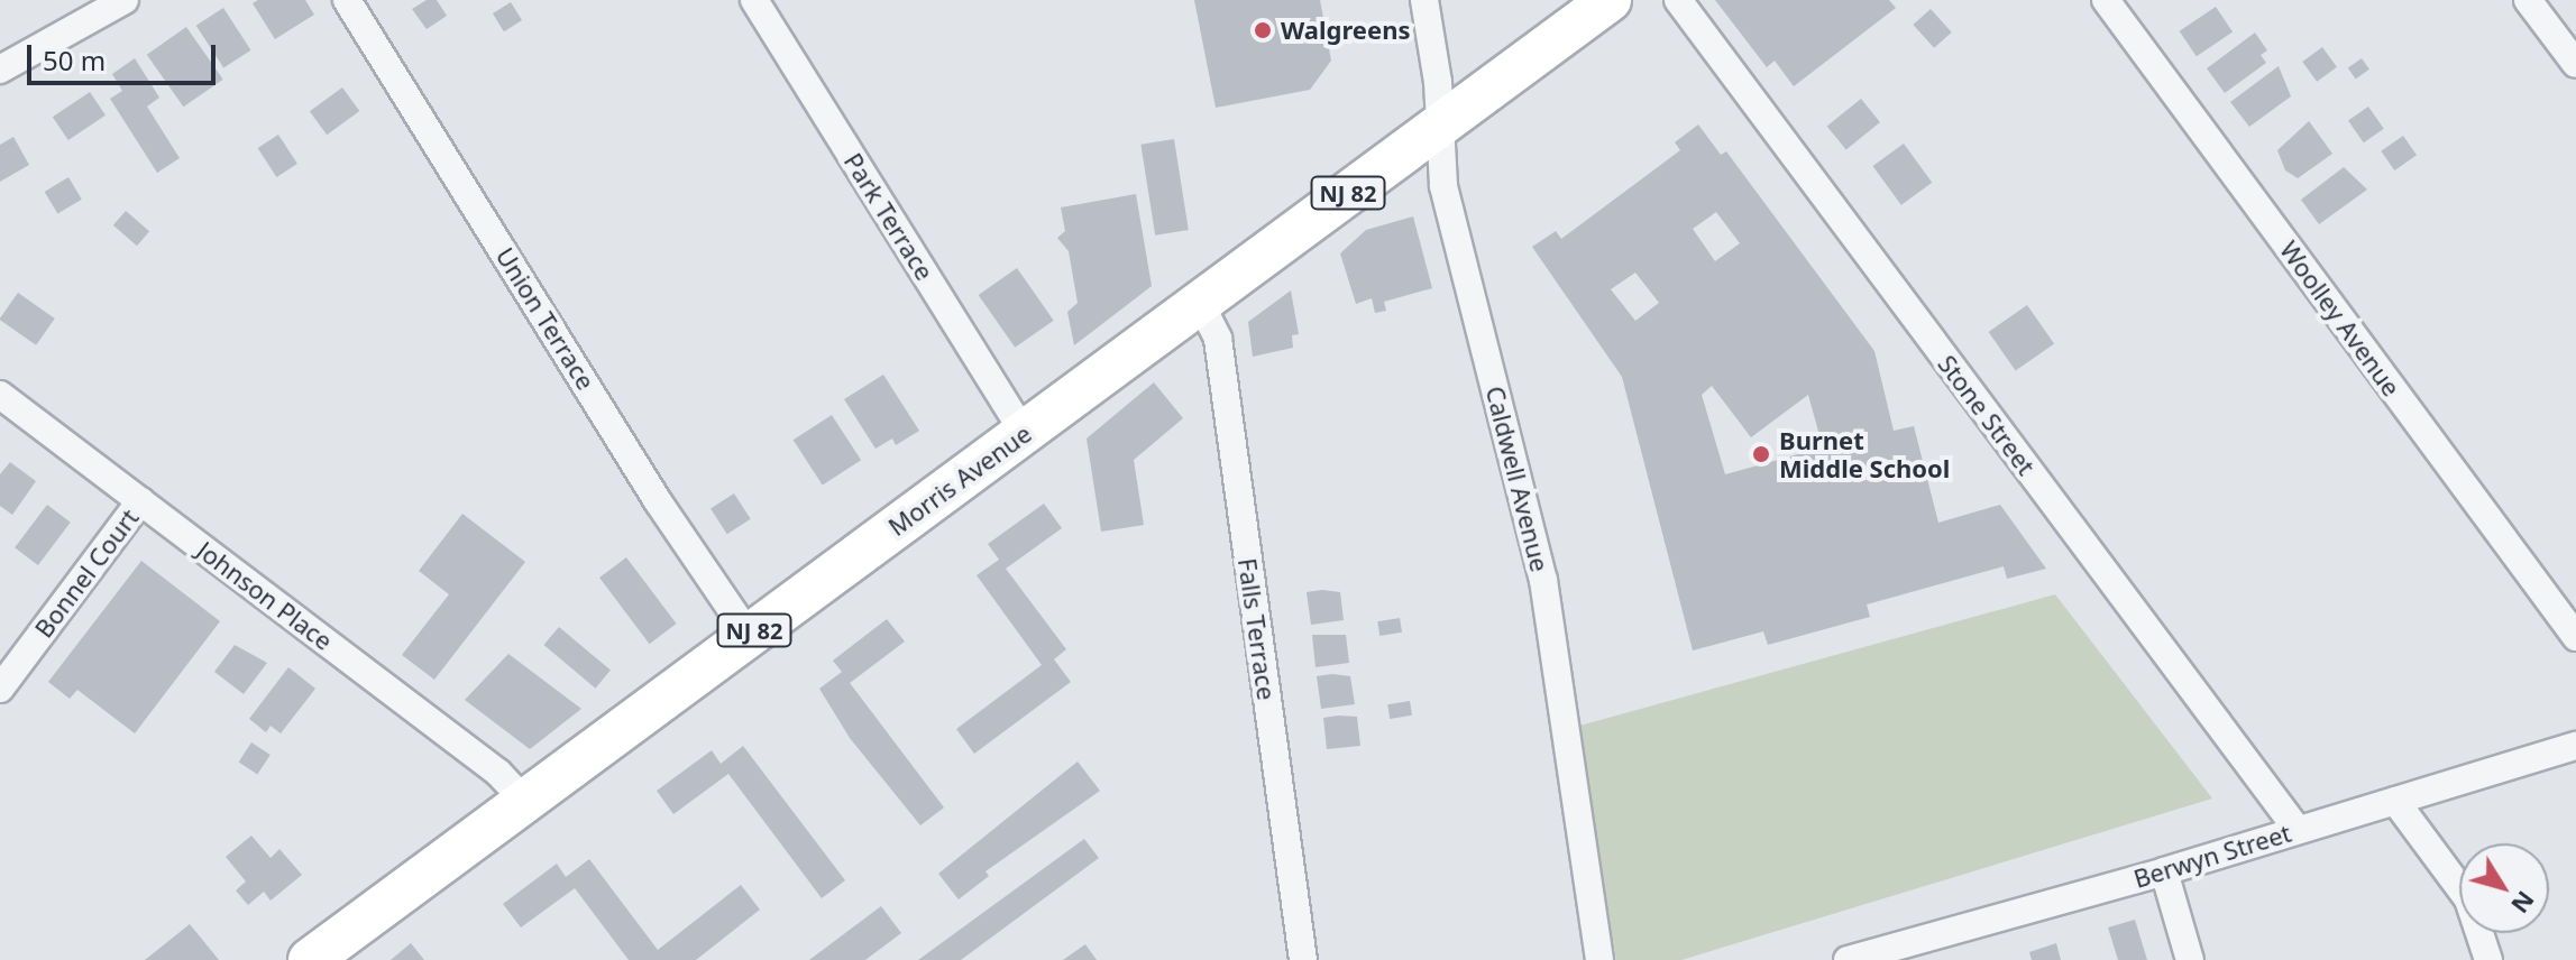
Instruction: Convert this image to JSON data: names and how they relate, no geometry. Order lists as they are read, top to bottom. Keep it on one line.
{"streets":{"main road":["NJ 82","Morris Avenue"],"street":["Park Terrace","Union Terrace","Woolley Avenue","Stone Street","Caldwell Avenue","Bonnel Court","Johnson Place","Falls Terrace","Berwyn Street"]},"crossings":[["Park Terrace","Morris Avenue"],["Union Terrace","Morris Avenue"],["Stone Street","Berwyn Street"],["Caldwell Avenue","Morris Avenue"],["Morris Avenue","Johnson Place"],["Morris Avenue","Falls Terrace"],["Bonnel Court","Johnson Place"]],"places":["Walgreens","Burnet Middle School"],"scale_bar":"50 m","north":"bottom right"}
